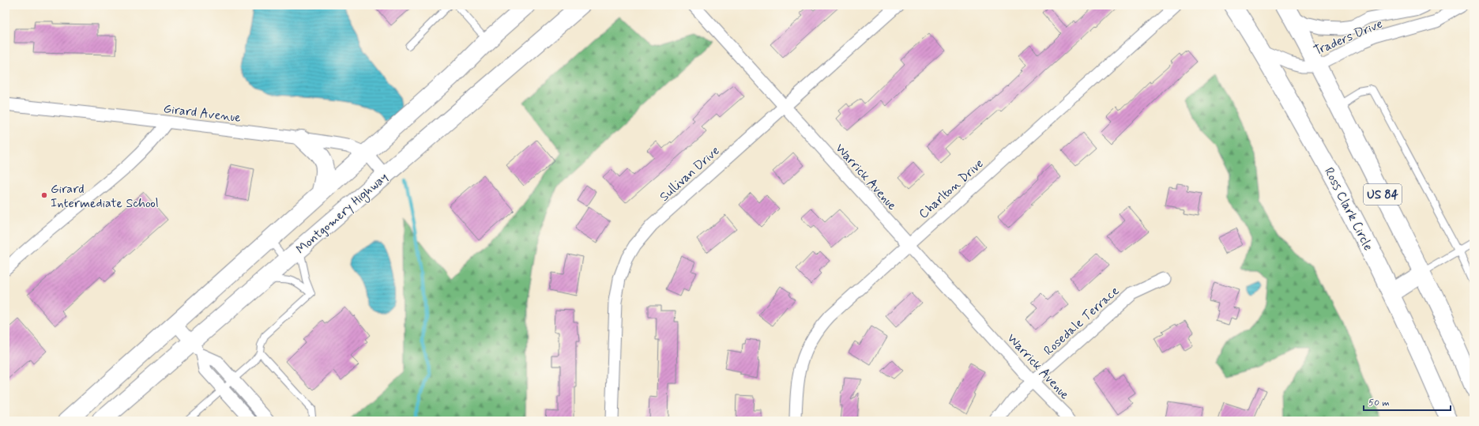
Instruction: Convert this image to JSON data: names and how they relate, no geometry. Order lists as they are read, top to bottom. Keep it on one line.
{"streets":{"main road":["US 84","Ross Clark Circle","Montgomery Highway"],"street":["Traders Drive","Girard Avenue","Sullivan Drive","Warrick Avenue","Charlton Drive","Rosedale Terrace"]},"crossings":[["Traders Drive","US 84"],["Traders Drive","Ross Clark Circle"],["Girard Avenue","Montgomery Highway"],["Sullivan Drive","Warrick Avenue"],["Warrick Avenue","Charlton Drive"],["Warrick Avenue","Rosedale Terrace"]],"places":["Girard Intermediate School"],"scale_bar":"50 m"}
